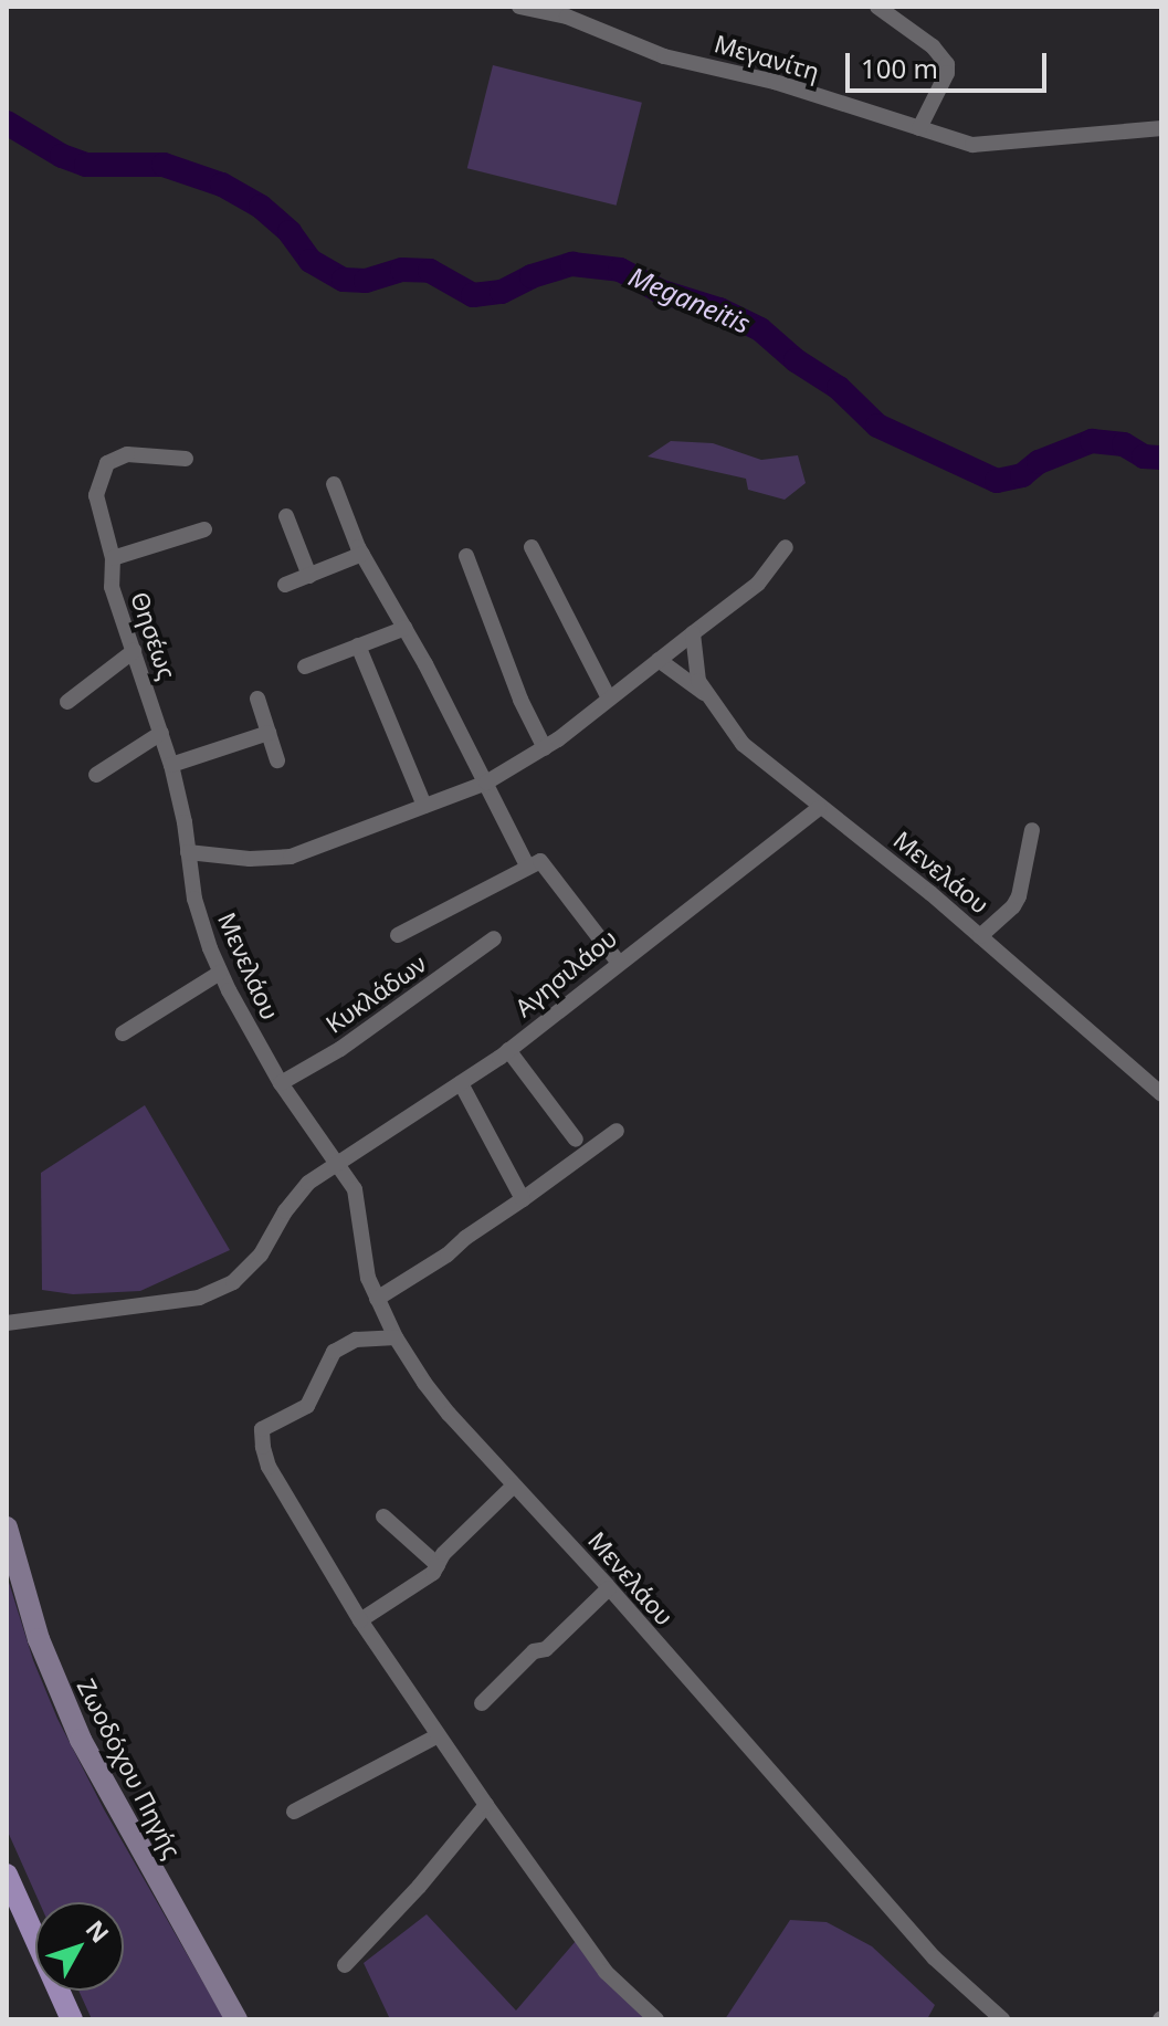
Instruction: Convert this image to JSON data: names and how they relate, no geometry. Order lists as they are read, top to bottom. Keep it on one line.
{"streets":{"main road":["Ζωοδόχου Πηγής"],"street":["Μεγανίτη","Θησέως","Μενελάου","Αγησιλάου","Κυκλάδων"]},"crossings":[["Θησέως","Μενελάου"],["Μενελάου","Αγησιλάου"],["Μενελάου","Κυκλάδων"]],"water":["Meganeitis"],"scale_bar":"100 m","north":"top right"}
